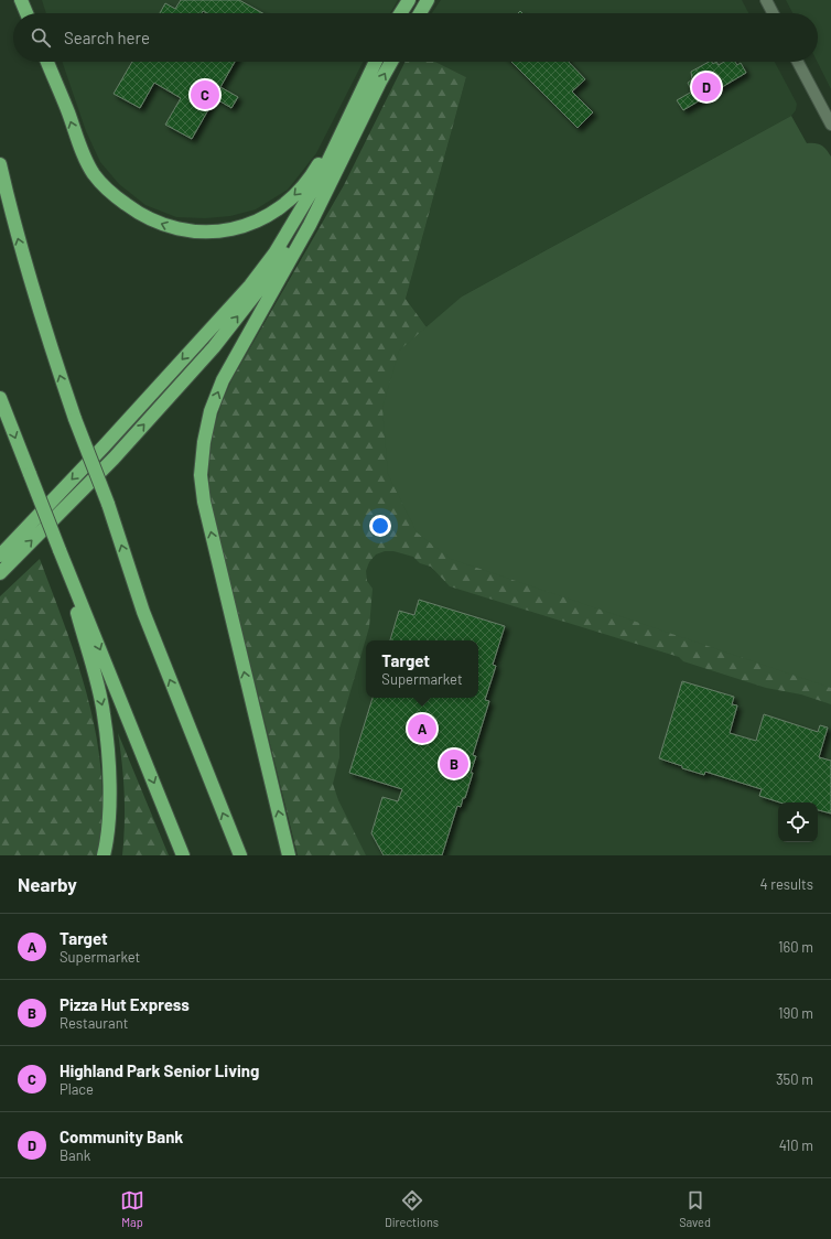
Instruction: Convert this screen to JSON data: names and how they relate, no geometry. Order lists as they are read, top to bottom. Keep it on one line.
{"page":{"search":"Search here","pins":["D","C","A","B"],"popup":["Target","Supermarket"],"heading":["Nearby","4 results"],"list":[{"mark":"A","name":"Target","note":"Supermarket","value":"160 m"},{"mark":"B","name":"Pizza Hut Express","note":"Restaurant","value":"190 m"},{"mark":"C","name":"Highland Park Senior Living","note":"Place","value":"350 m"},{"mark":"D","name":"Community Bank","note":"Bank","value":"410 m"}],"nav":["Map","Directions","Saved"]}}
